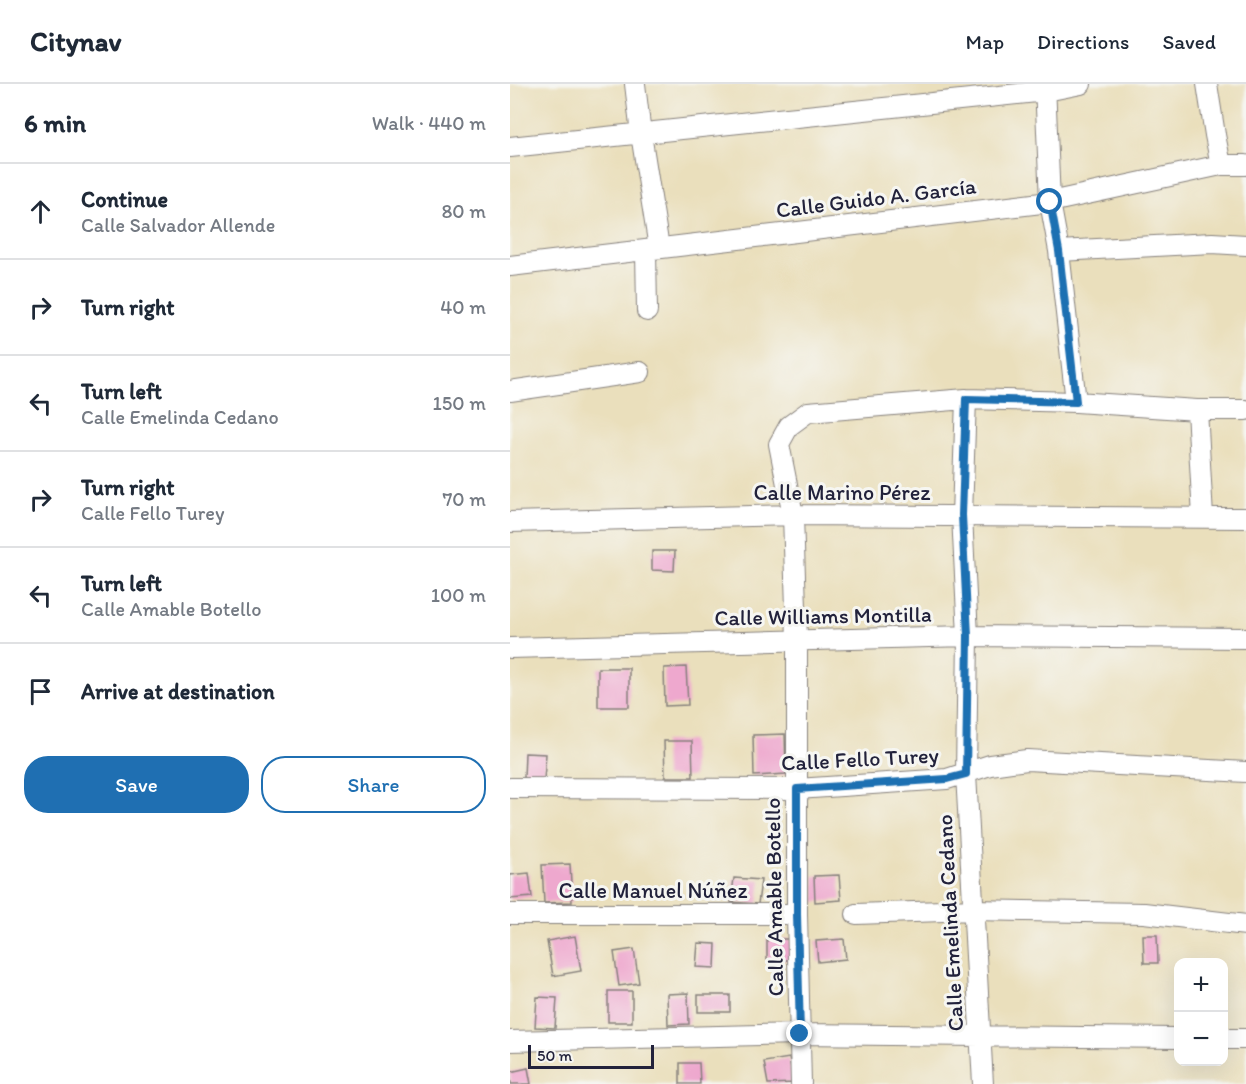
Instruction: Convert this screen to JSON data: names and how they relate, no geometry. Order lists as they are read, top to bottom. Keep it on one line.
{"streets":{"street":["Calle Guido A. García","Calle Marino Pérez","Calle Williams Montilla","Calle Fello Turey","Calle Manuel Núñez","Calle Amable Botello","Calle Emelinda Cedano"]},"crossings":[["Calle Marino Pérez","Calle Amable Botello"],["Calle Marino Pérez","Calle Emelinda Cedano"],["Calle Williams Montilla","Calle Amable Botello"],["Calle Williams Montilla","Calle Emelinda Cedano"],["Calle Fello Turey","Calle Amable Botello"],["Calle Fello Turey","Calle Emelinda Cedano"],["Calle Manuel Núñez","Calle Amable Botello"],["Calle Amable Botello","Calle Emelinda Cedano"]],"scale_bar":"50 m","page":{"header":"Citynav","nav":["Map","Directions","Saved"],"heading":["6 min","Walk · 440 m"],"list":[["Continue","Calle Salvador Allende","80 m"],["Turn right","40 m"],["Turn left","Calle Emelinda Cedano","150 m"],["Turn right","Calle Fello Turey","70 m"],["Turn left","Calle Amable Botello","100 m"],"Arrive at destination"],"buttons":["Save","Share"],"map_buttons":["+","−"],"scale":"50 m"}}
